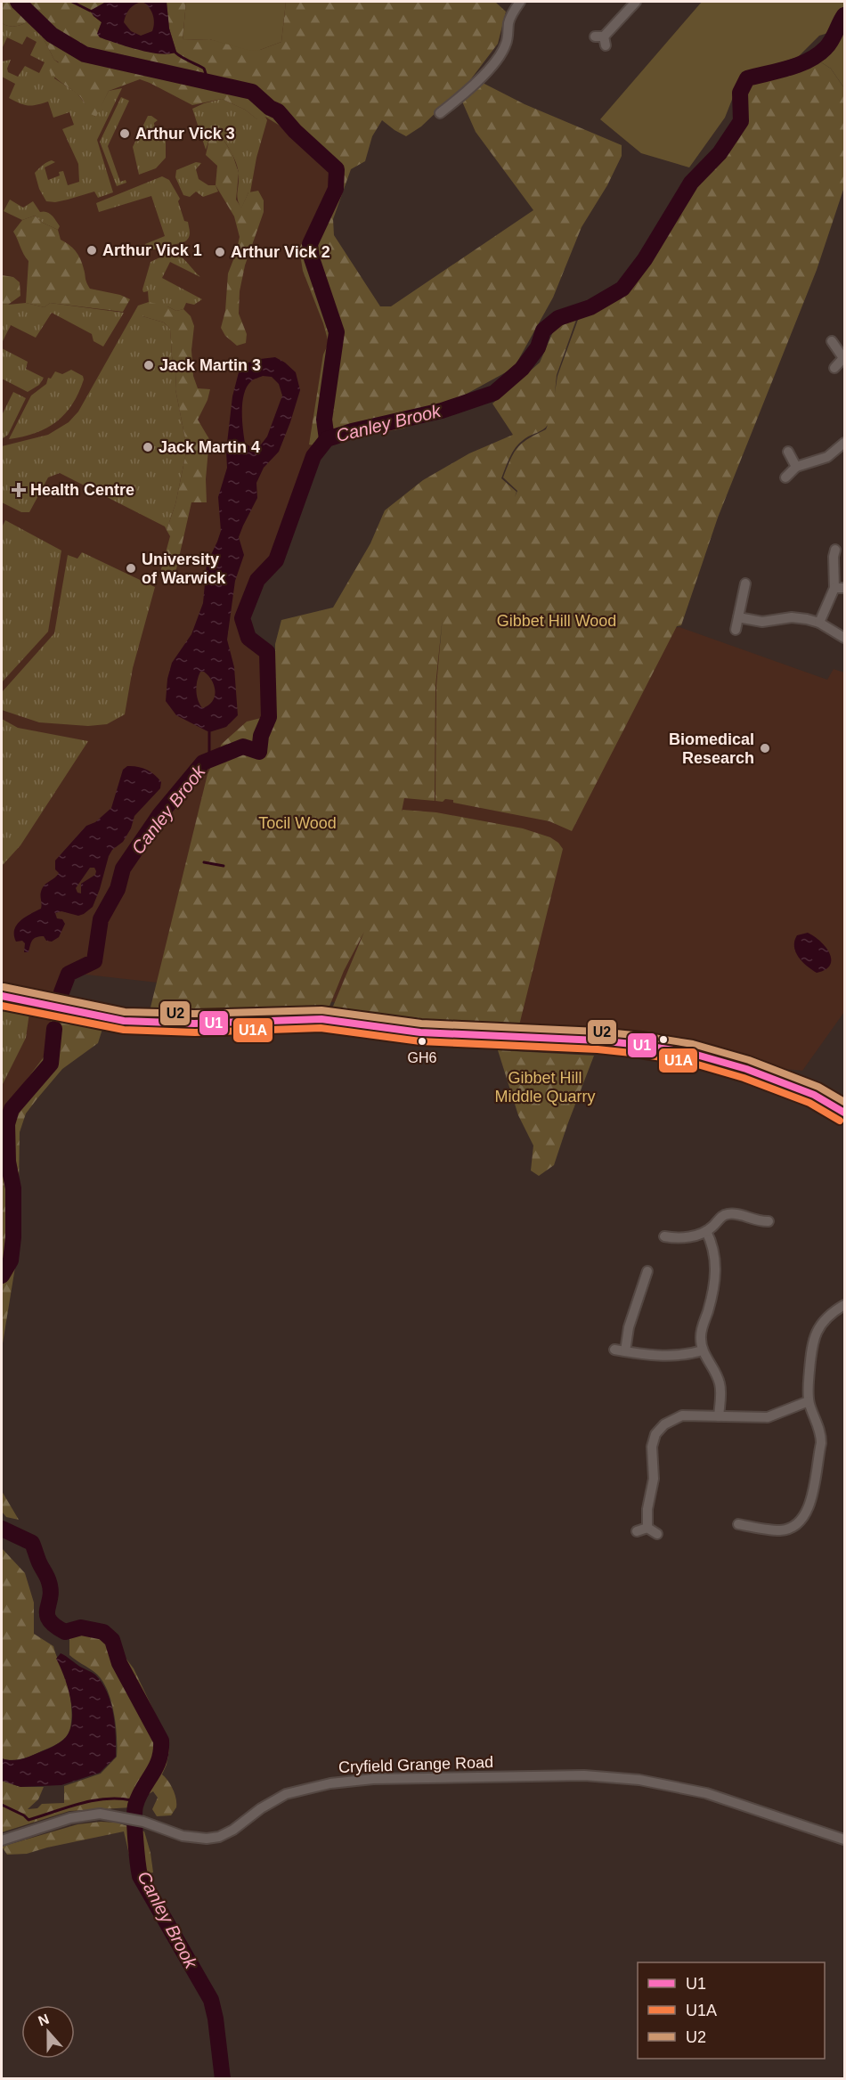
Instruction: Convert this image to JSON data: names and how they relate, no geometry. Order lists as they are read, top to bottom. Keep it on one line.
{"streets":{"street":["Cryfield Grange Road"]},"water":["Canley Brook"],"parks":["Gibbet Hill Wood","Tocil Wood","Gibbet Hill Middle Quarry"],"places":{"other":["Arthur Vick 3","Arthur Vick 1","Arthur Vick 2","Jack Martin 3","Jack Martin 4","University of Warwick","Biomedical Research","GH6"],"health":["Health Centre"]},"lines":["transit line U2","transit line U1","transit line U1A"],"legend":["U1","U1A","U2"],"north":"top"}
